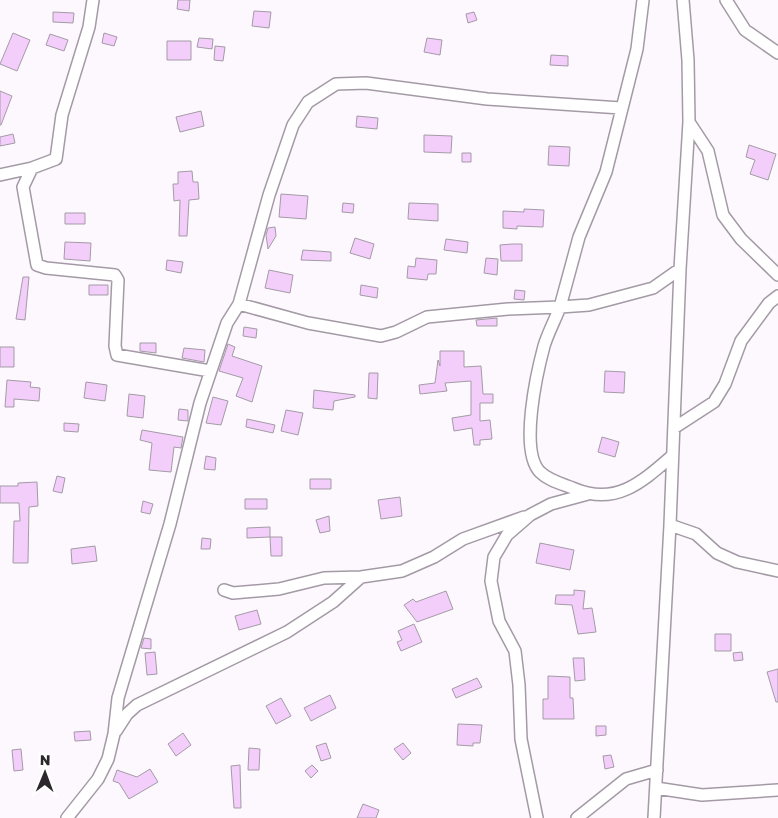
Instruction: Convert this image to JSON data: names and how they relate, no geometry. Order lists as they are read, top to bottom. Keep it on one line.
{"north":"top"}
